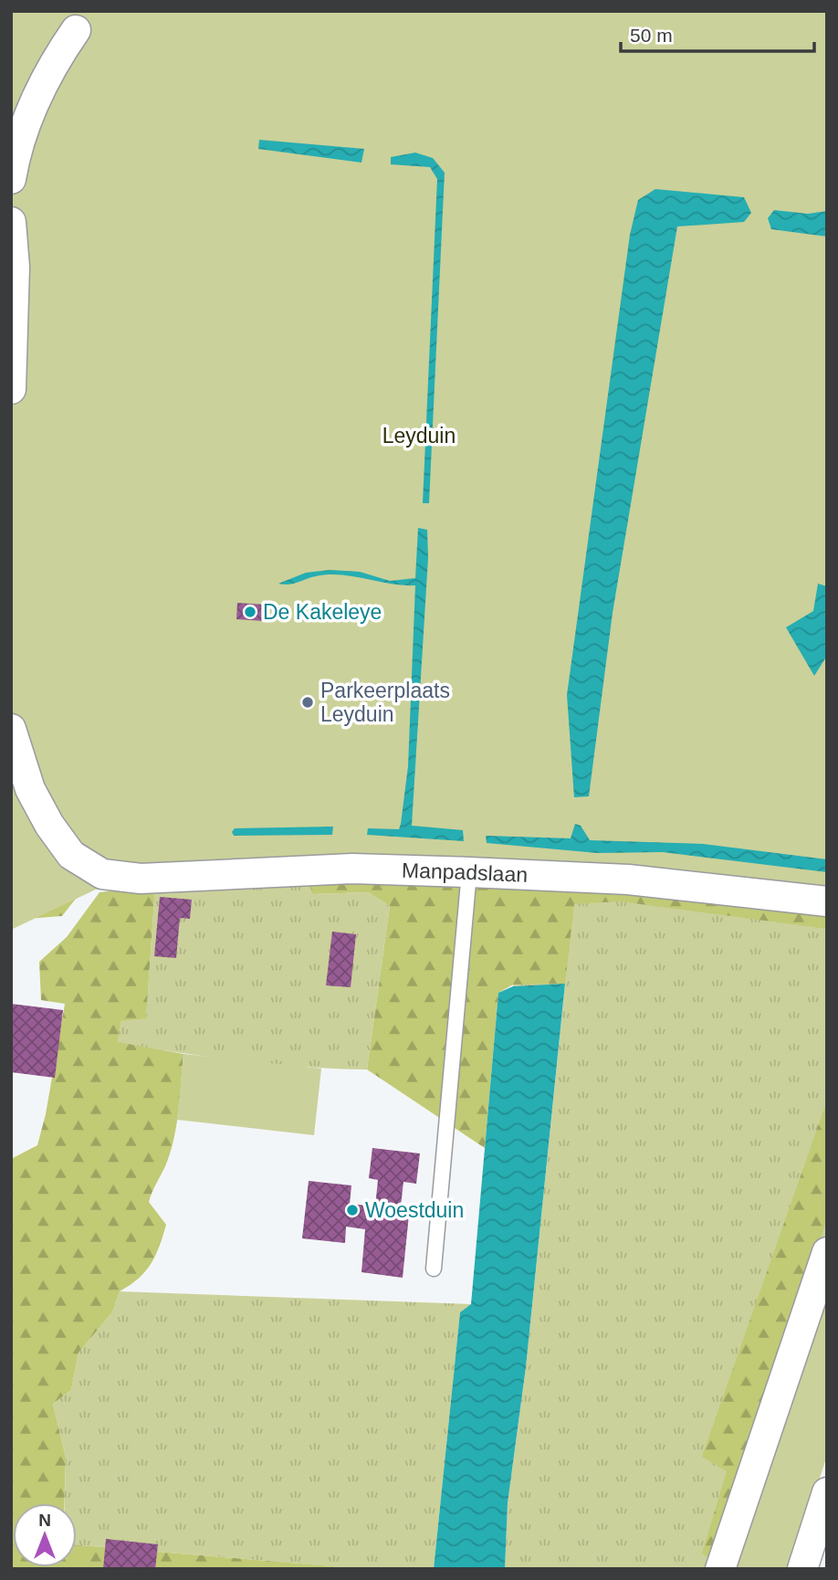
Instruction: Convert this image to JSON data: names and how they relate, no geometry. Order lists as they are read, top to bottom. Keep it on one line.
{"streets":{"street":["Manpadslaan"]},"parks":["Leyduin"],"places":["De Kakeleye","Parkeerplaats Leyduin","Woestduin"],"scale_bar":"50 m","north":"top"}
